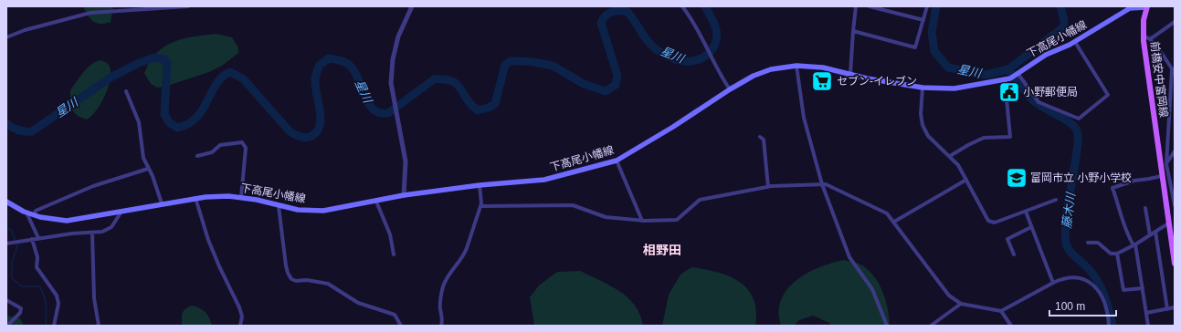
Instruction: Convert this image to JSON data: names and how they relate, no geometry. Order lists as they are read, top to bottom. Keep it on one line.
{"streets":{"main road":["下高尾小幡線","前橋安中富岡線"]},"crossings":[["下高尾小幡線","前橋安中富岡線"]],"districts":["相野田"],"water":["星川","藤木川"],"places":{"supermarket":["セブン-イレブン"],"public building":["小野郵便局"],"school or university":["富岡市立 小野小学校"]},"scale_bar":"100 m"}
